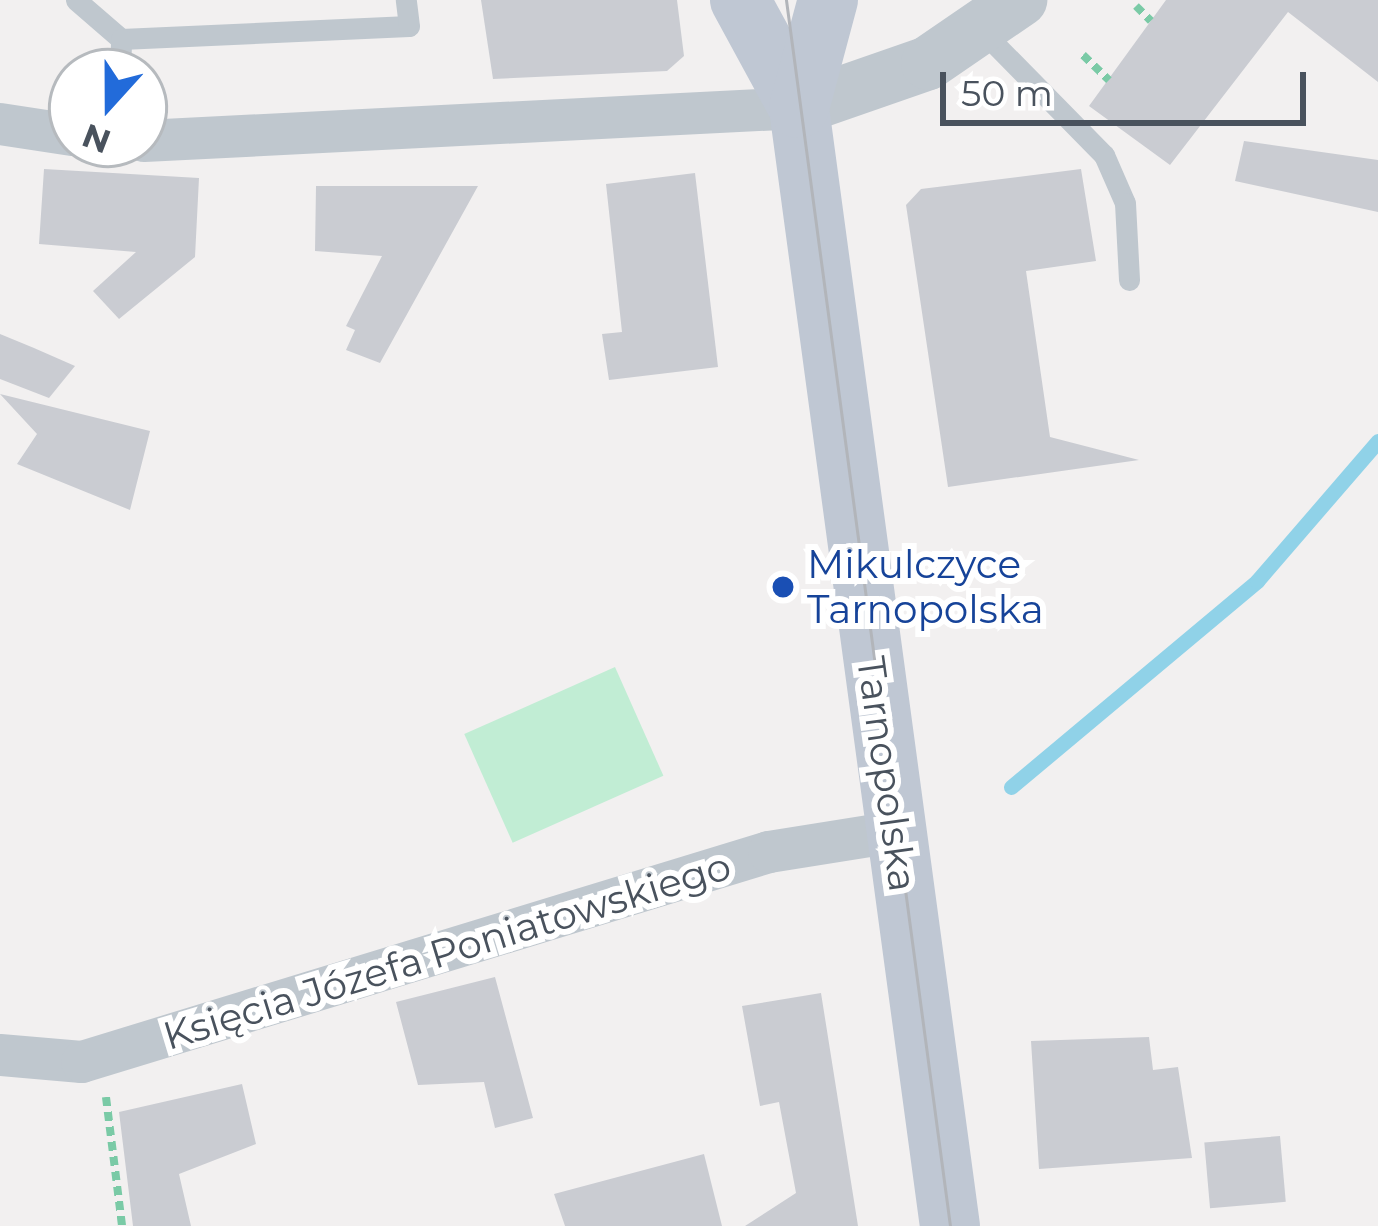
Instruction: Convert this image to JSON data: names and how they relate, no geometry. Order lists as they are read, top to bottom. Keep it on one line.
{"streets":{"main road":["Tarnopolska"],"street":["Księcia Józefa Poniatowskiego"]},"crossings":[["Tarnopolska","Księcia Józefa Poniatowskiego"]],"places":["Mikulczyce Tarnopolska"],"scale_bar":"50 m","north":"bottom"}
